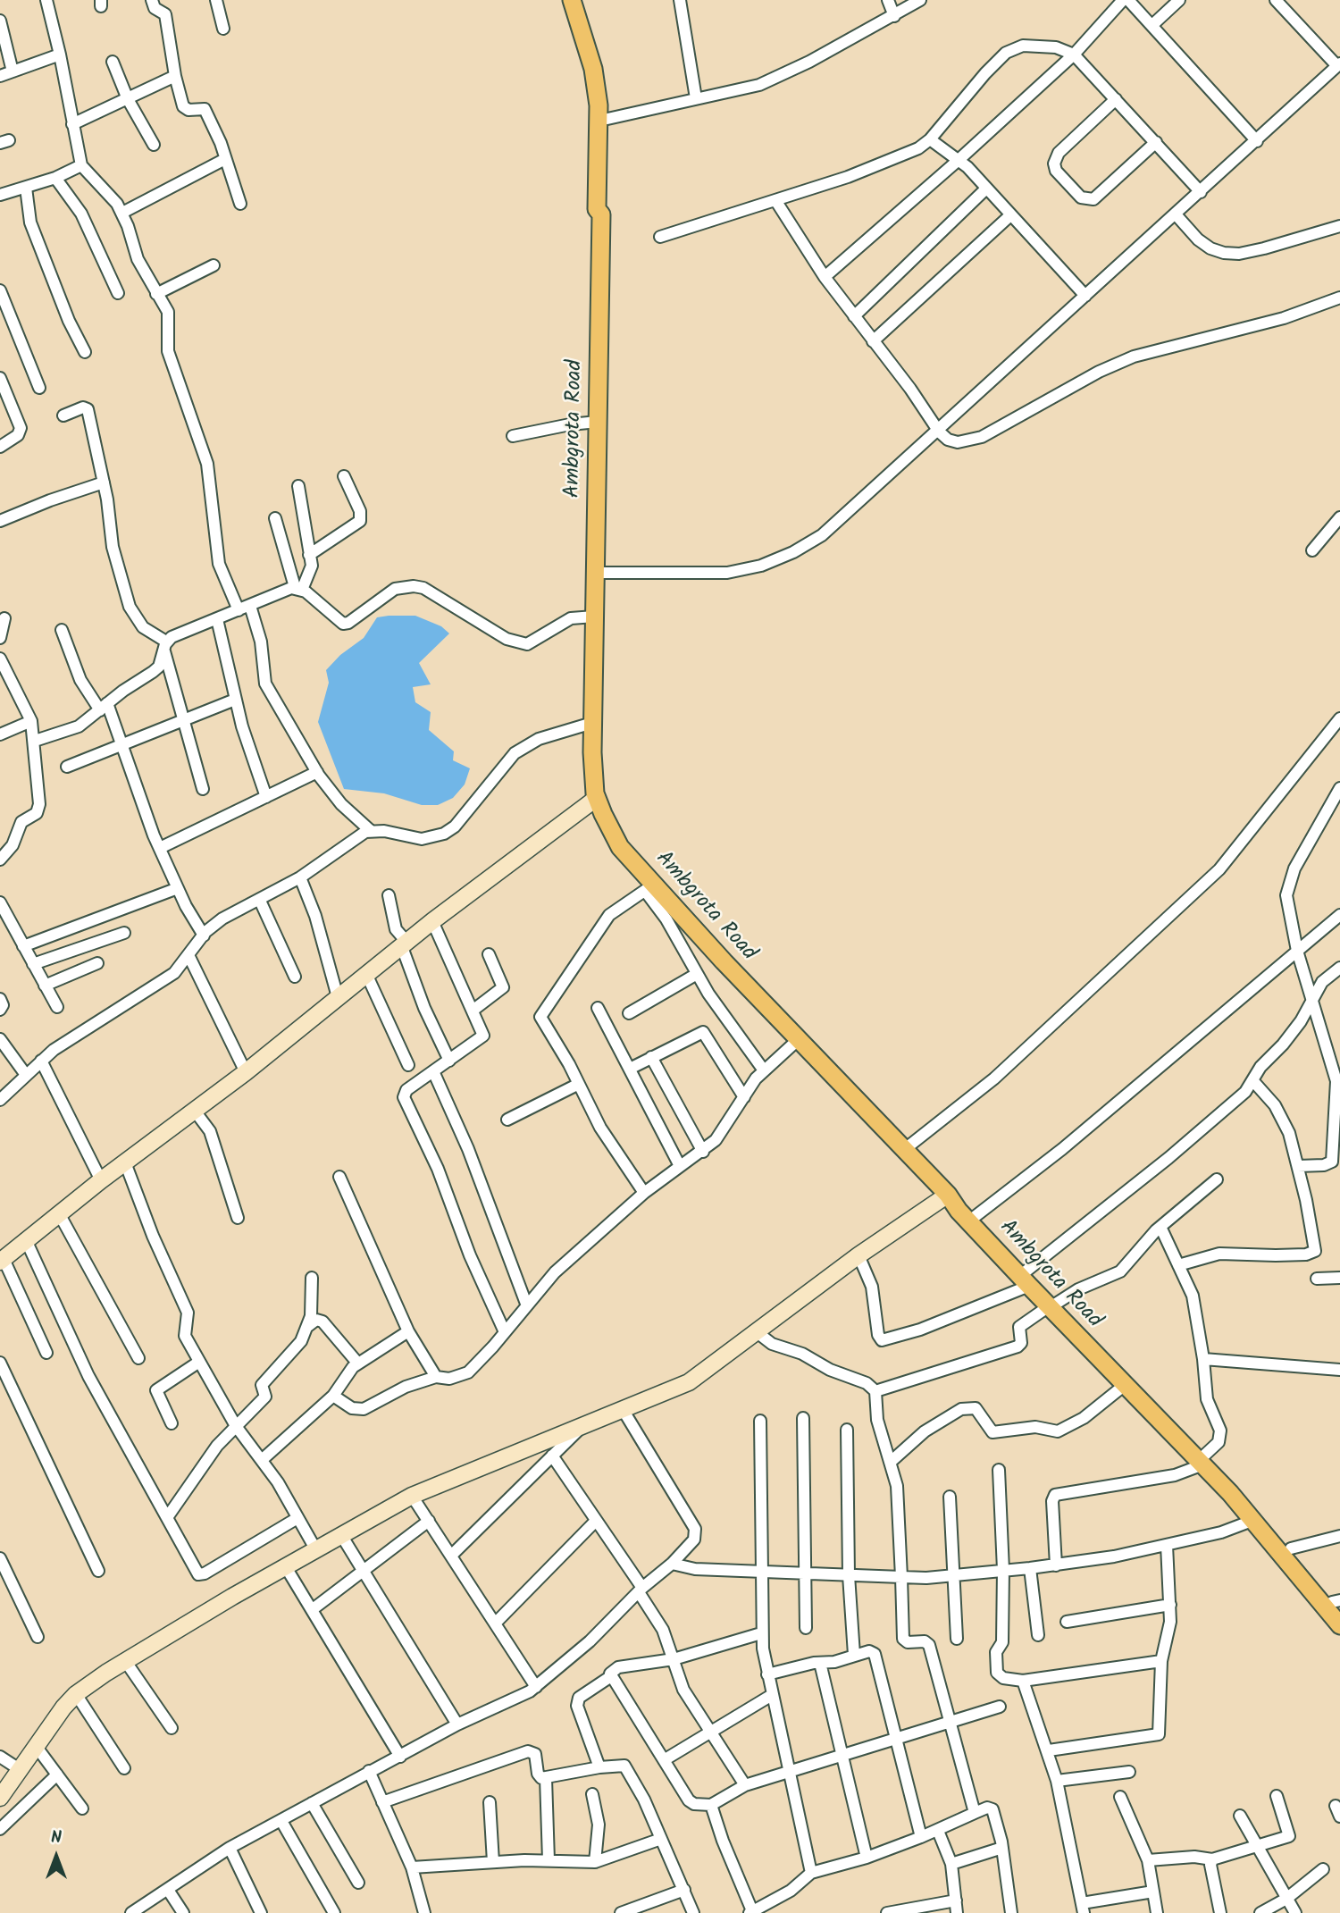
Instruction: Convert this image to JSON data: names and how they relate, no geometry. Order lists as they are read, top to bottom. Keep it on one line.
{"streets":{"main road":["Ambgrota Road"]},"north":"top"}
